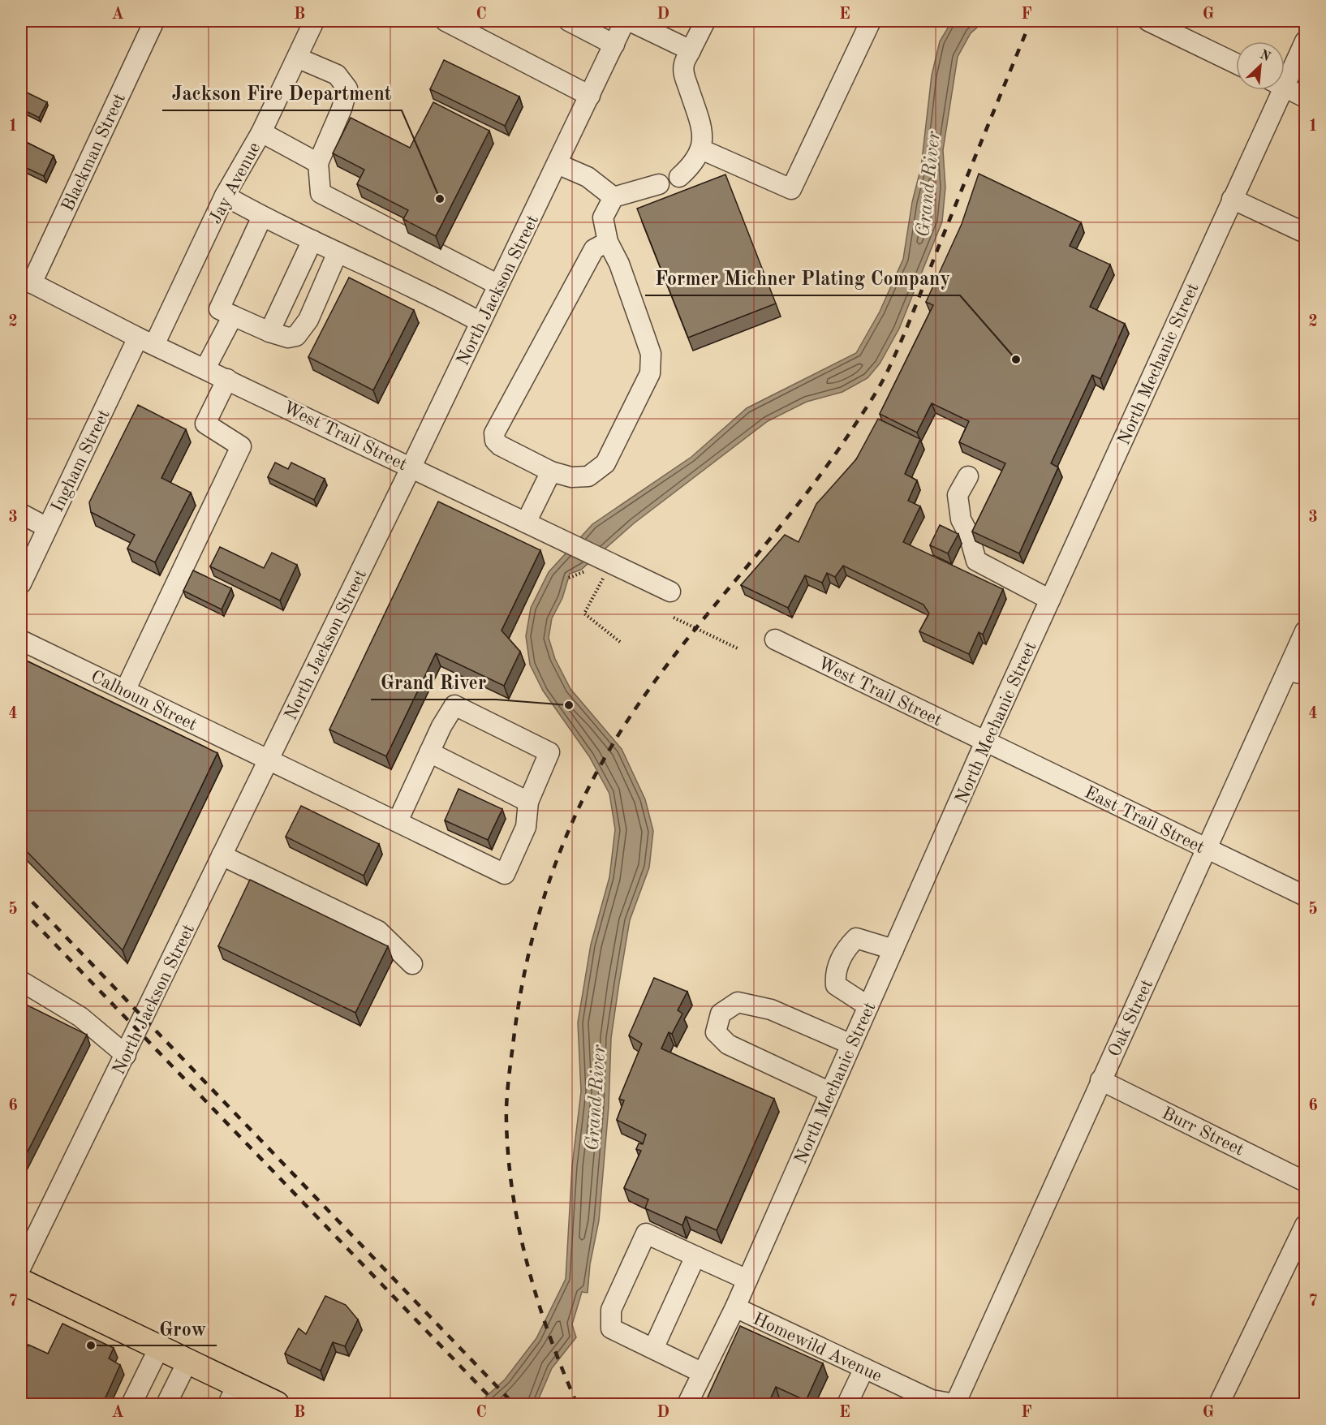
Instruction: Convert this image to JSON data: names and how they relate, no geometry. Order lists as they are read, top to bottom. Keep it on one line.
{"streets":{"street":["Blackman Street","Jay Avenue","North Jackson Street","North Mechanic Street","West Trail Street","Ingham Street","Calhoun Street","East Trail Street","Oak Street","Burr Street","Homewild Avenue"]},"crossings":[["Blackman Street","West Trail Street"],["Jay Avenue","West Trail Street"],["Jay Avenue","Ingham Street"],["North Jackson Street","West Trail Street"],["North Jackson Street","Calhoun Street"],["North Mechanic Street","West Trail Street"],["North Mechanic Street","East Trail Street"],["North Mechanic Street","Homewild Avenue"],["West Trail Street","Ingham Street"],["West Trail Street","East Trail Street"],["East Trail Street","Oak Street"],["Oak Street","Burr Street"],["Oak Street","Homewild Avenue"]],"water":["Grand River"],"places":["Jackson Fire Department","Former Michner Plating Company","Grand River","Grow"],"north":"top right","grid":{"columns":["A","B","C","D","E","F","G"],"rows":["1","2","3","4","5","6","7"]}}
